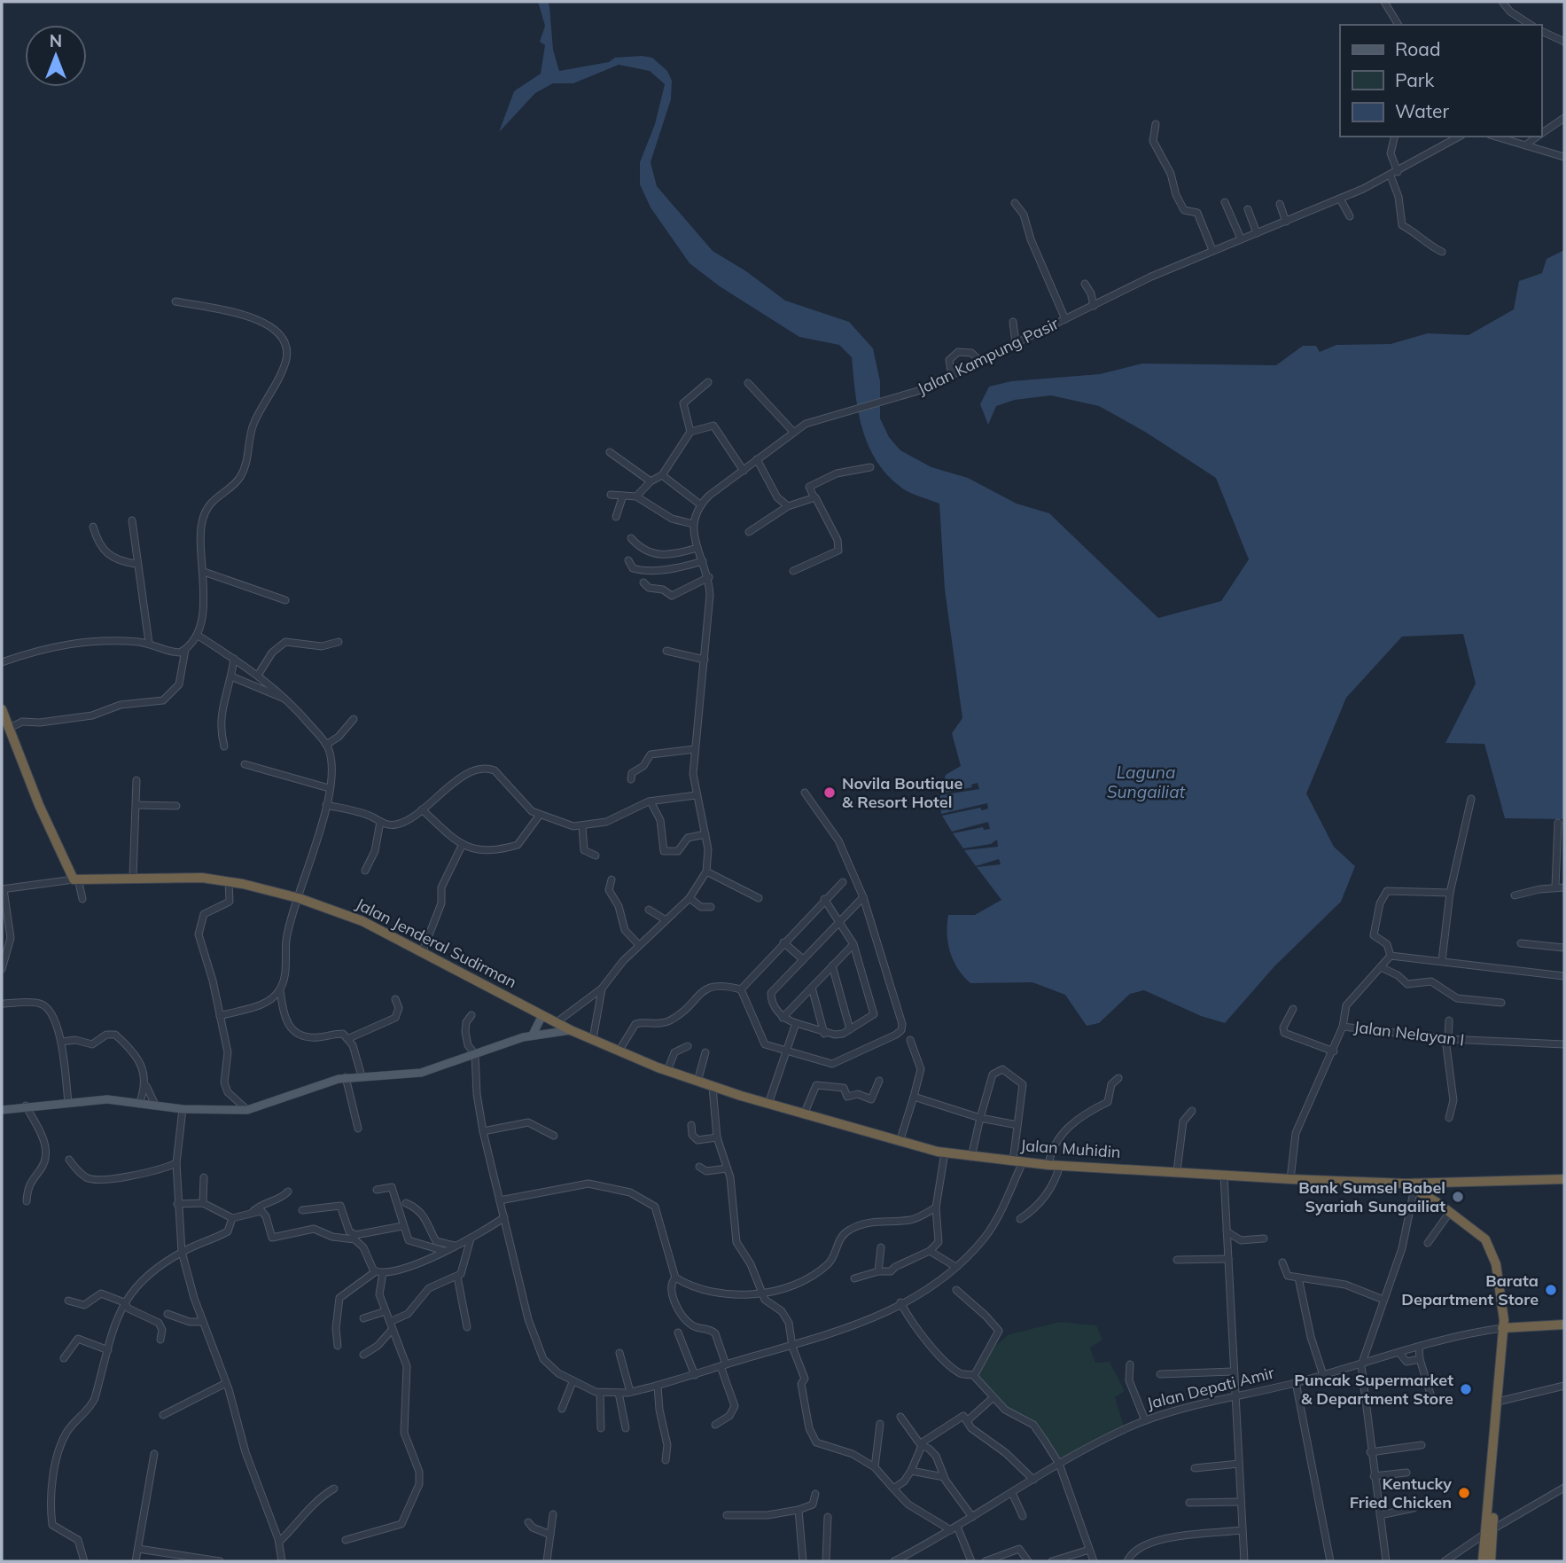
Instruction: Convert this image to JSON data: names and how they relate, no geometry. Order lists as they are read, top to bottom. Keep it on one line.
{"streets":{"highway":["Jalan Jenderal Sudirman","Jalan Muhidin","Jalan Depati Amir"],"street":["Jalan Kampung Pasir","Jalan Nelayan I"]},"crossings":[["Jalan Jenderal Sudirman","Jalan Muhidin"],["Jalan Nelayan I","Jalan Muhidin"]],"water":["Laguna Sungailiat"],"places":["Novila Boutique & Resort Hotel","Bank Sumsel Babel Syariah Sungailiat","Barata Department Store","Puncak Supermarket & Department Store","Kentucky Fried Chicken"],"legend":["Road","Park","Water"],"north":"top"}
